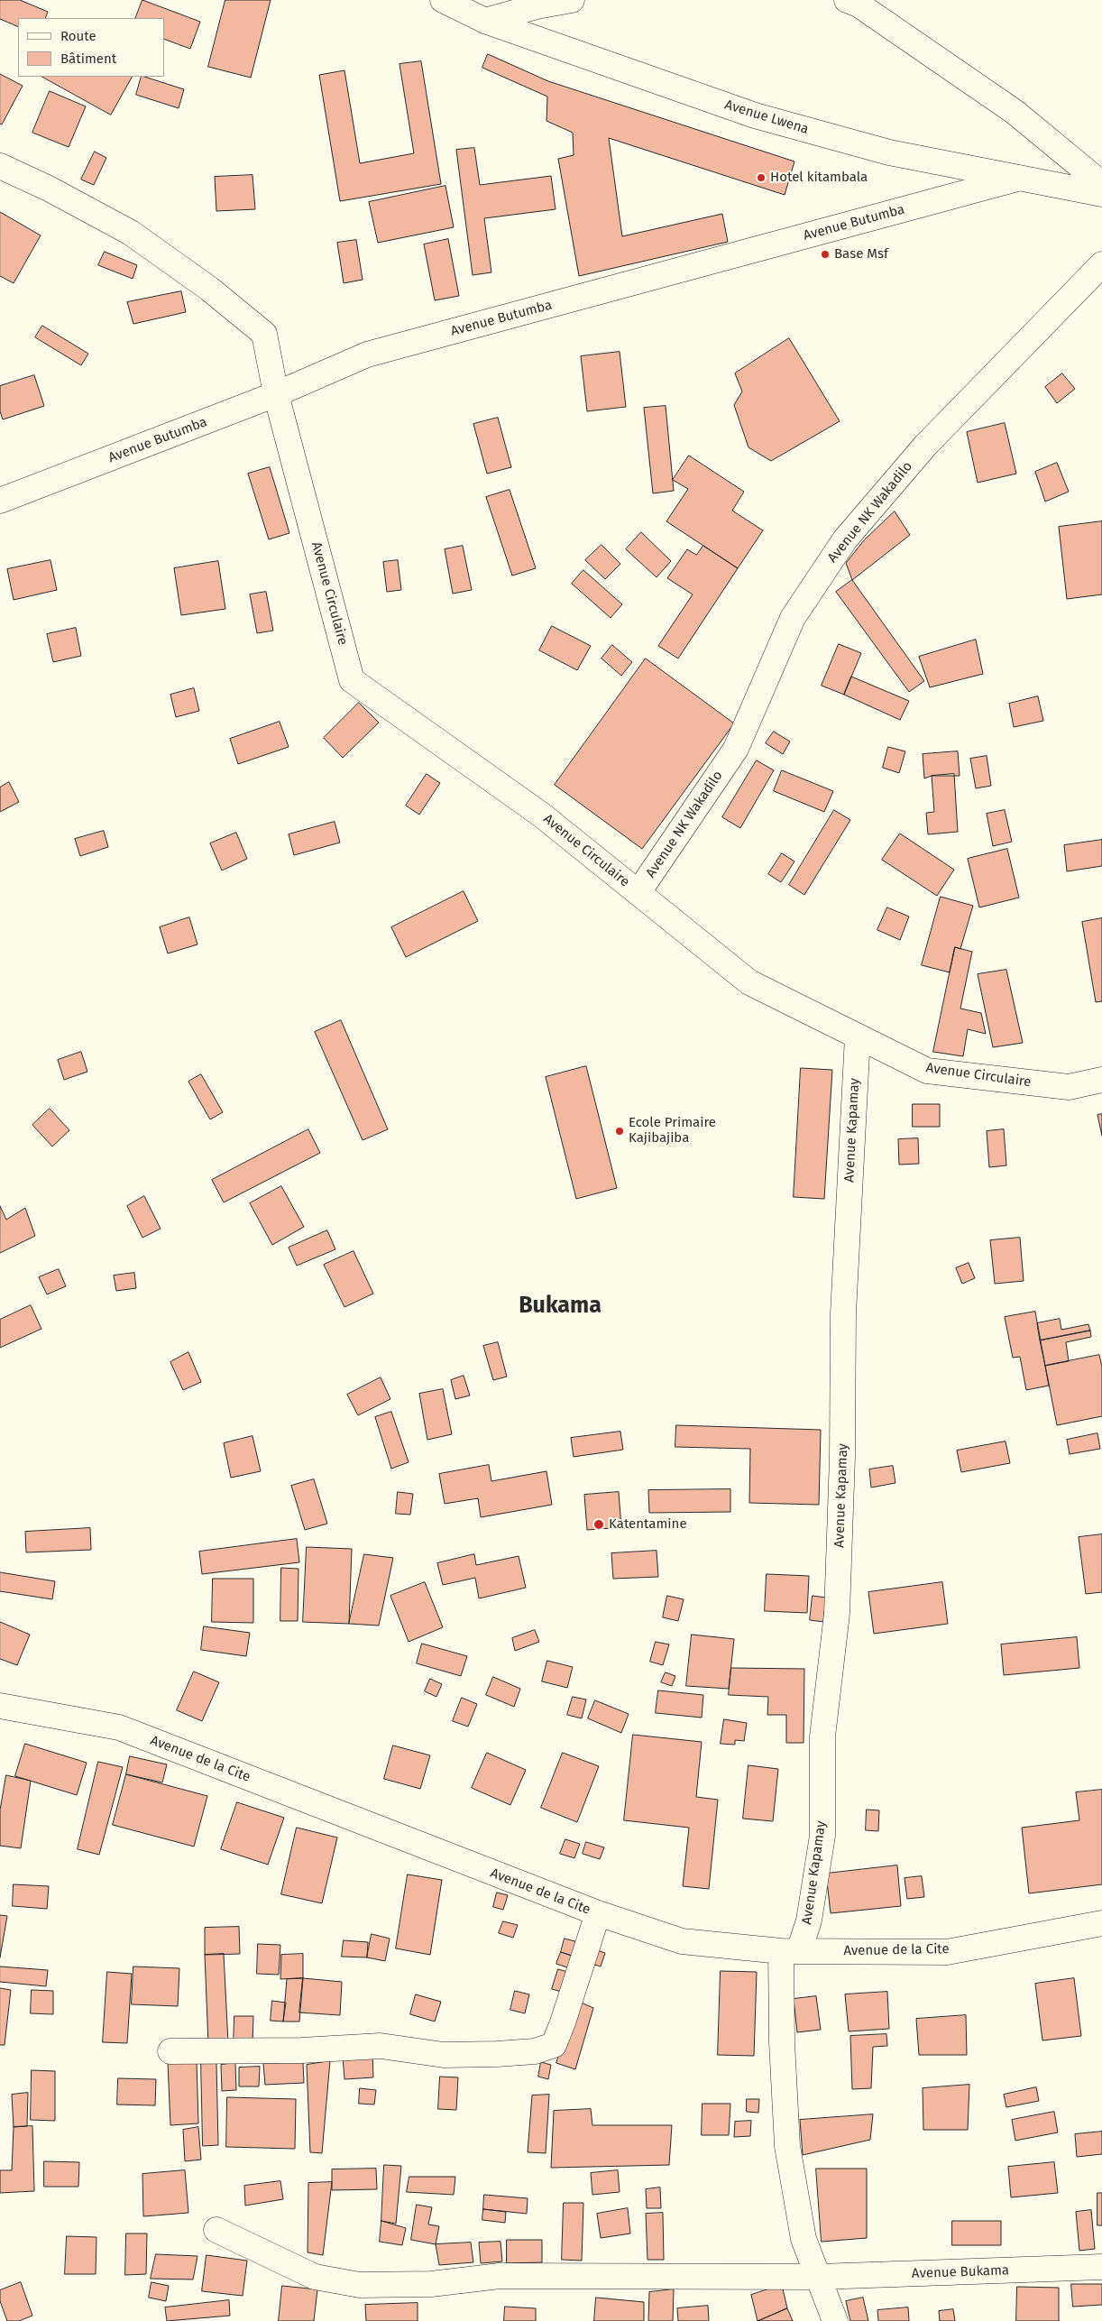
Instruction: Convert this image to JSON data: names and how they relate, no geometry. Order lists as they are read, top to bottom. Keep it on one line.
{"streets":{"street":["Avenue Lwena","Avenue Butumba","Avenue NK Wakadilo","Avenue Circulaire","Avenue Kapamay","Avenue de la Cite","Avenue Bukama"]},"crossings":[["Avenue Lwena","Avenue Butumba"],["Avenue Butumba","Avenue Circulaire"],["Avenue NK Wakadilo","Avenue Circulaire"],["Avenue Circulaire","Avenue Kapamay"],["Avenue Kapamay","Avenue de la Cite"]],"districts":["Bukama"],"places":["Hotel kitambala","Base Msf","Ecole Primaire Kajibajiba","Katentamine"],"legend":["Route","Bâtiment"]}
